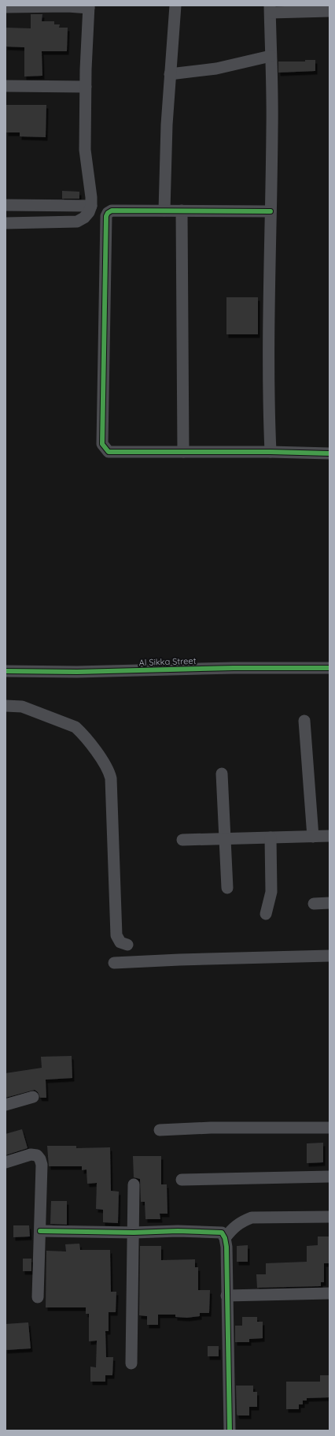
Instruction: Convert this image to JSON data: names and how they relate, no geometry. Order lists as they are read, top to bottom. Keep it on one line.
{"streets":{"street":["Al Sikka Street"]}}
